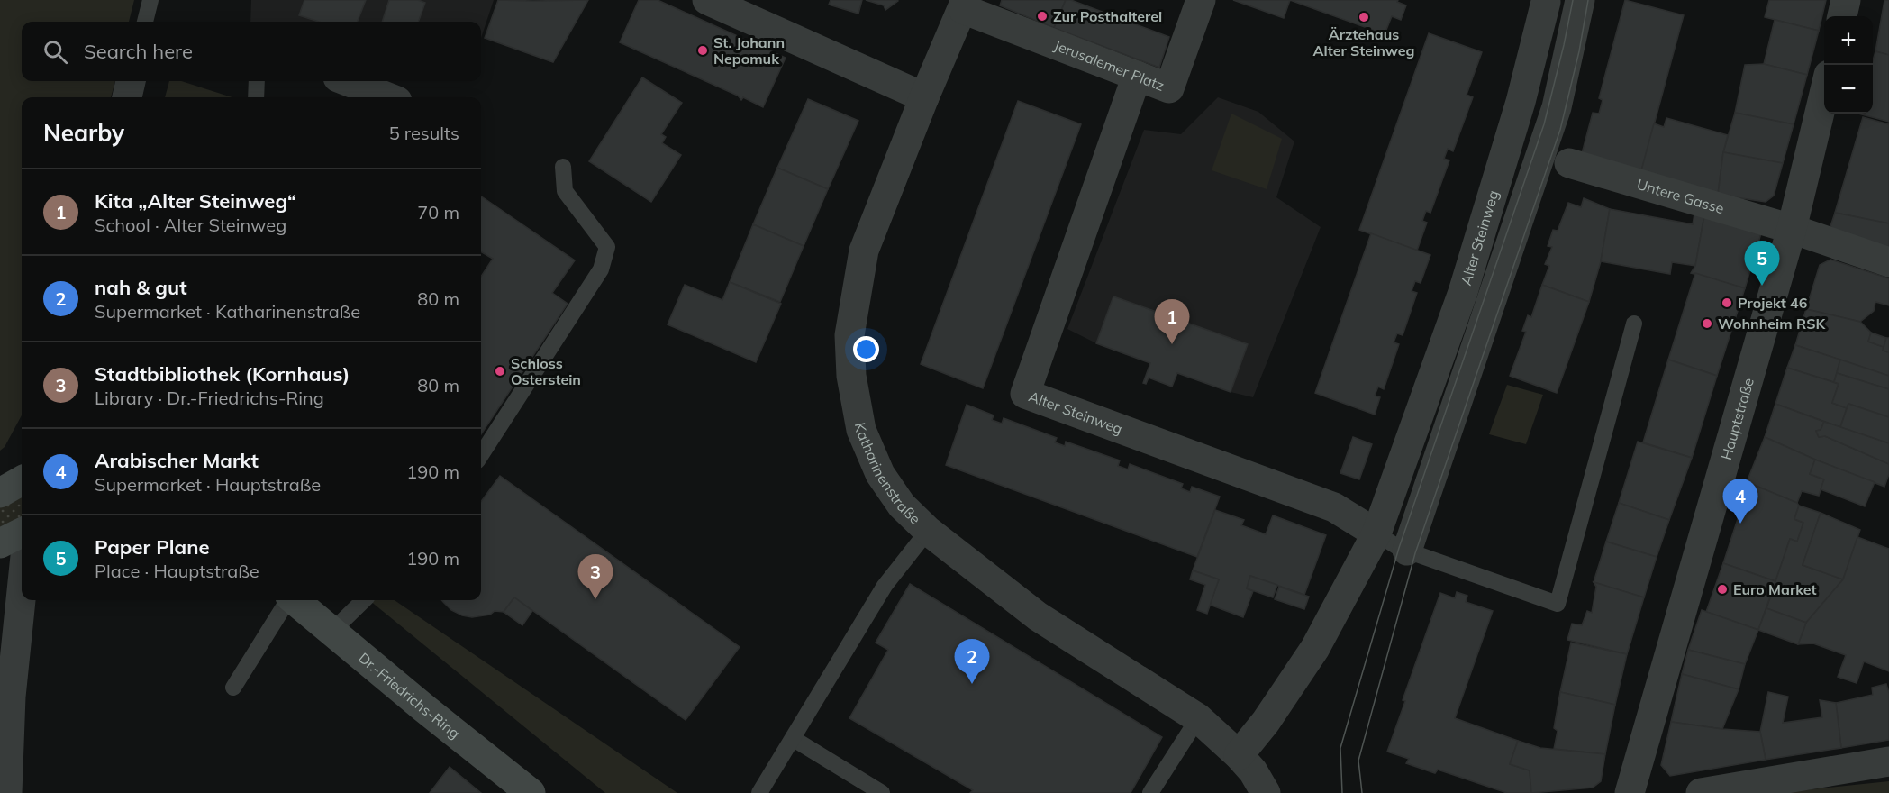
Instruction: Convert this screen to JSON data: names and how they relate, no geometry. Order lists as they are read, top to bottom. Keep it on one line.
{"streets":{"main road":["Dr.-Friedrichs-Ring"],"street":["Jerusalemer Platz","Untere Gasse","Alter Steinweg","Hauptstraße","Katharinenstraße"]},"crossings":[["Jerusalemer Platz","Alter Steinweg"],["Jerusalemer Platz","Katharinenstraße"],["Untere Gasse","Hauptstraße"],["Alter Steinweg","Katharinenstraße"]],"places":["Zur Posthalterei","Ärztehaus Alter Steinweg","St. Johann Nepomuk","Projekt 46","Wohnheim RSK","Schloss Osterstein","Euro Market"],"page":{"map_buttons":["+","−"],"search":"Search here","heading":["Nearby","5 results"],"list":[{"mark":"1","name":"Kita „Alter Steinweg“","note":"School · Alter Steinweg","value":"70 m"},{"mark":"2","name":"nah & gut","note":"Supermarket · Katharinenstraße","value":"80 m"},{"mark":"3","name":"Stadtbibliothek (Kornhaus)","note":"Library · Dr.-Friedrichs-Ring","value":"80 m"},{"mark":"4","name":"Arabischer Markt","note":"Supermarket · Hauptstraße","value":"190 m"},{"mark":"5","name":"Paper Plane","note":"Place · Hauptstraße","value":"190 m"}],"pins":["5","1","4","3","2"]}}
